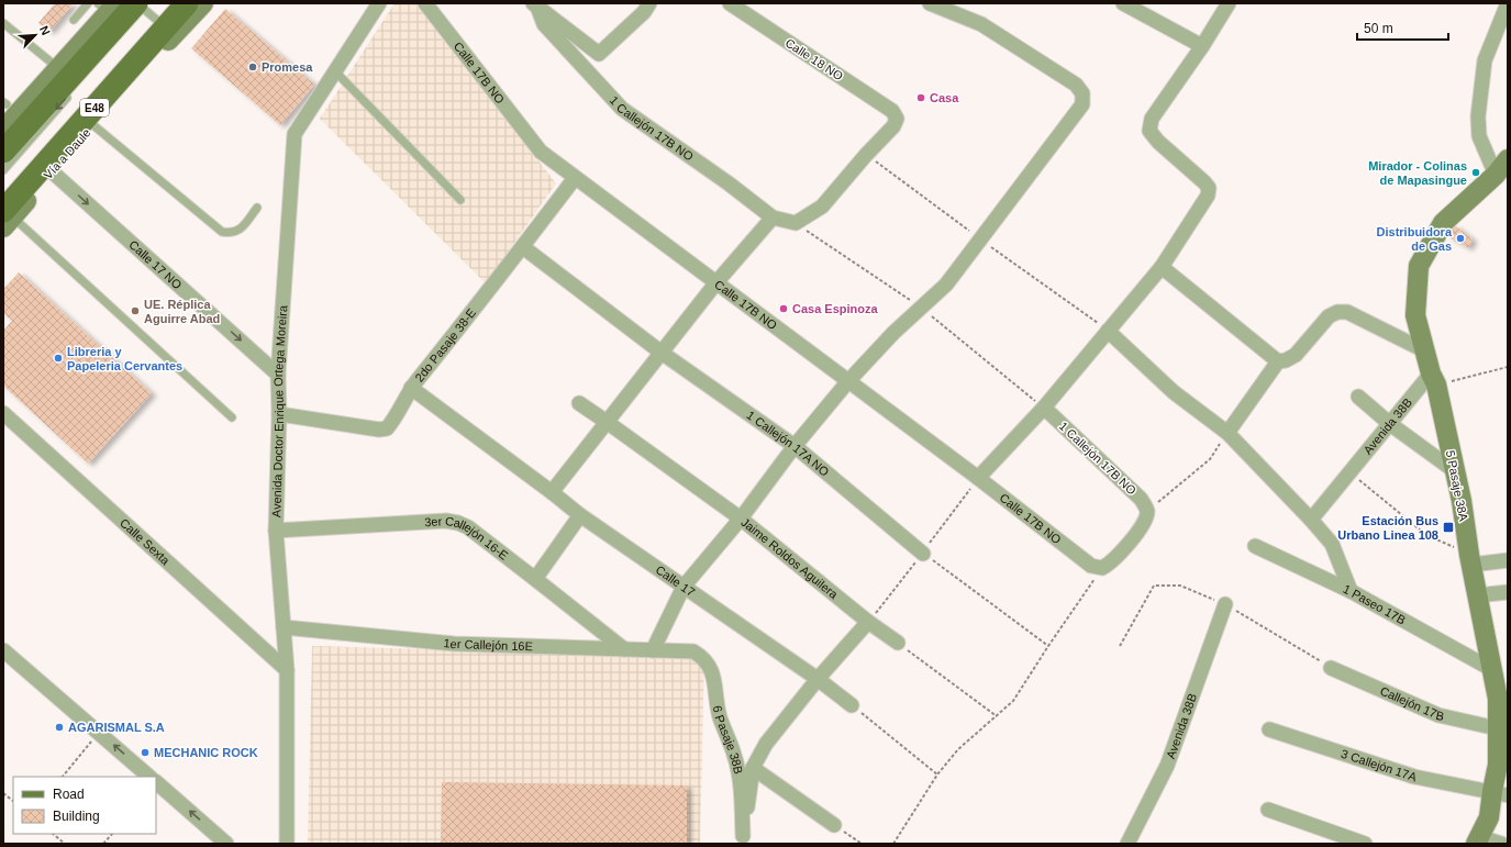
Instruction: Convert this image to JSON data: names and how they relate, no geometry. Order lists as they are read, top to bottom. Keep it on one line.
{"streets":{"main road":["E48","Vía a Daule"],"street":["Calle 18 NO","Calle 17B NO","1 Callejón 17B NO","Calle 17 NO","2do Pasaje 38-E","Avenida Doctor Enrique Ortega Moreira","Avenida 38B","1 Callejón 17A NO","5 Pasaje 38A","Calle Sexta","3er Callejón 16-E","Jaime Roldos Aguilera","Calle 17","1 Paseo 17B","1er Callejón 16E","Callejón 17B","6 Pasaje 38B","3 Callejón 17A"]},"crossings":[["Calle 18 NO","1 Callejón 17B NO"],["Calle 17B NO","2do Pasaje 38-E"],["Vía a Daule","Calle 17 NO"],["Calle 17 NO","Avenida Doctor Enrique Ortega Moreira"],["2do Pasaje 38-E","Avenida Doctor Enrique Ortega Moreira"],["2do Pasaje 38-E","1 Callejón 17A NO"],["2do Pasaje 38-E","Calle 17"],["Avenida Doctor Enrique Ortega Moreira","Calle Sexta"],["Avenida Doctor Enrique Ortega Moreira","3er Callejón 16-E"],["Avenida Doctor Enrique Ortega Moreira","1er Callejón 16E"],["Avenida 38B","5 Pasaje 38A"],["5 Pasaje 38A","1 Paseo 17B"],["5 Pasaje 38A","Callejón 17B"],["5 Pasaje 38A","3 Callejón 17A"],["3er Callejón 16-E","1er Callejón 16E"],["1er Callejón 16E","6 Pasaje 38B"]],"one_way":["Calle 17 NO"],"places":{"other":["Promesa","Casa","Mirador - Colinas de Mapasingue","Distribuidora de Gas","Casa Espinoza","UE. Réplica Aguirre Abad","Libreria y Papeleria Cervantes","AGARISMAL S.A","MECHANIC ROCK"],"transit":["Estación Bus Urbano Linea 108"]},"legend":["Road","Building"],"scale_bar":"50 m","north":"top right"}
